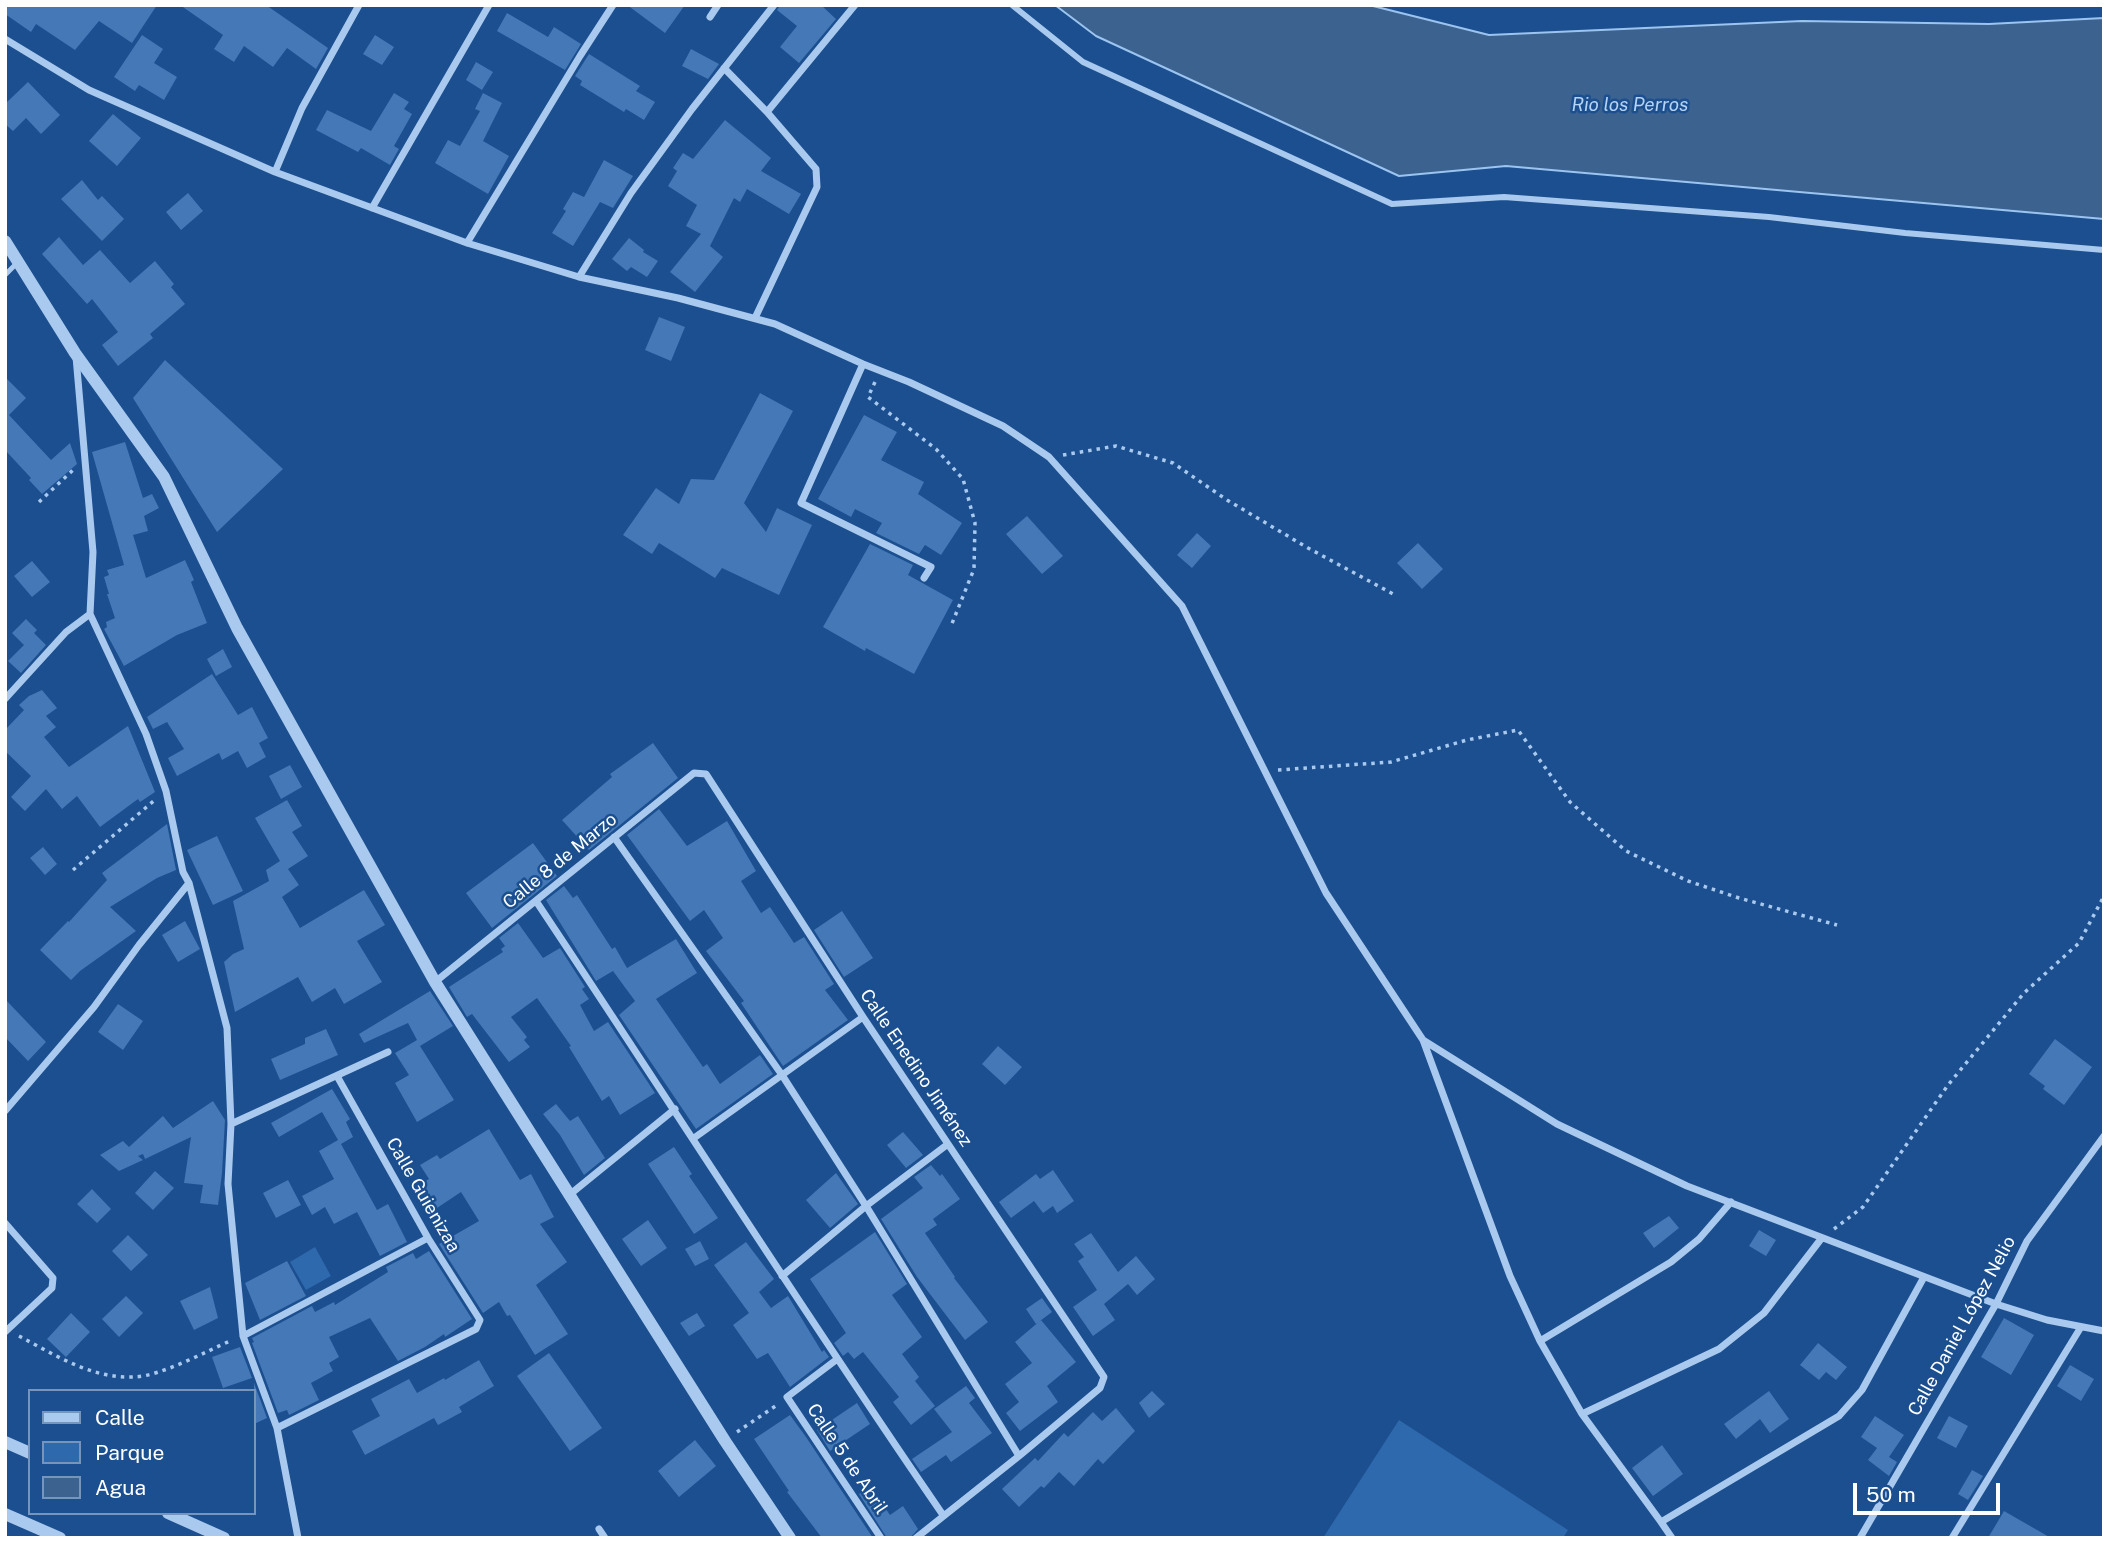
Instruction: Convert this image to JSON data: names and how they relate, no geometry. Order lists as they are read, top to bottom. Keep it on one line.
{"streets":{"street":["Calle 8 de Marzo","Calle Enedino Jiménez","Calle Guienizaa","Calle Daniel López Nelio","Calle 5 de Abril"]},"crossings":[["Calle 8 de Marzo","Calle Enedino Jiménez"]],"water":["Rio los Perros"],"legend":["Calle","Parque","Agua"],"scale_bar":"50 m"}
